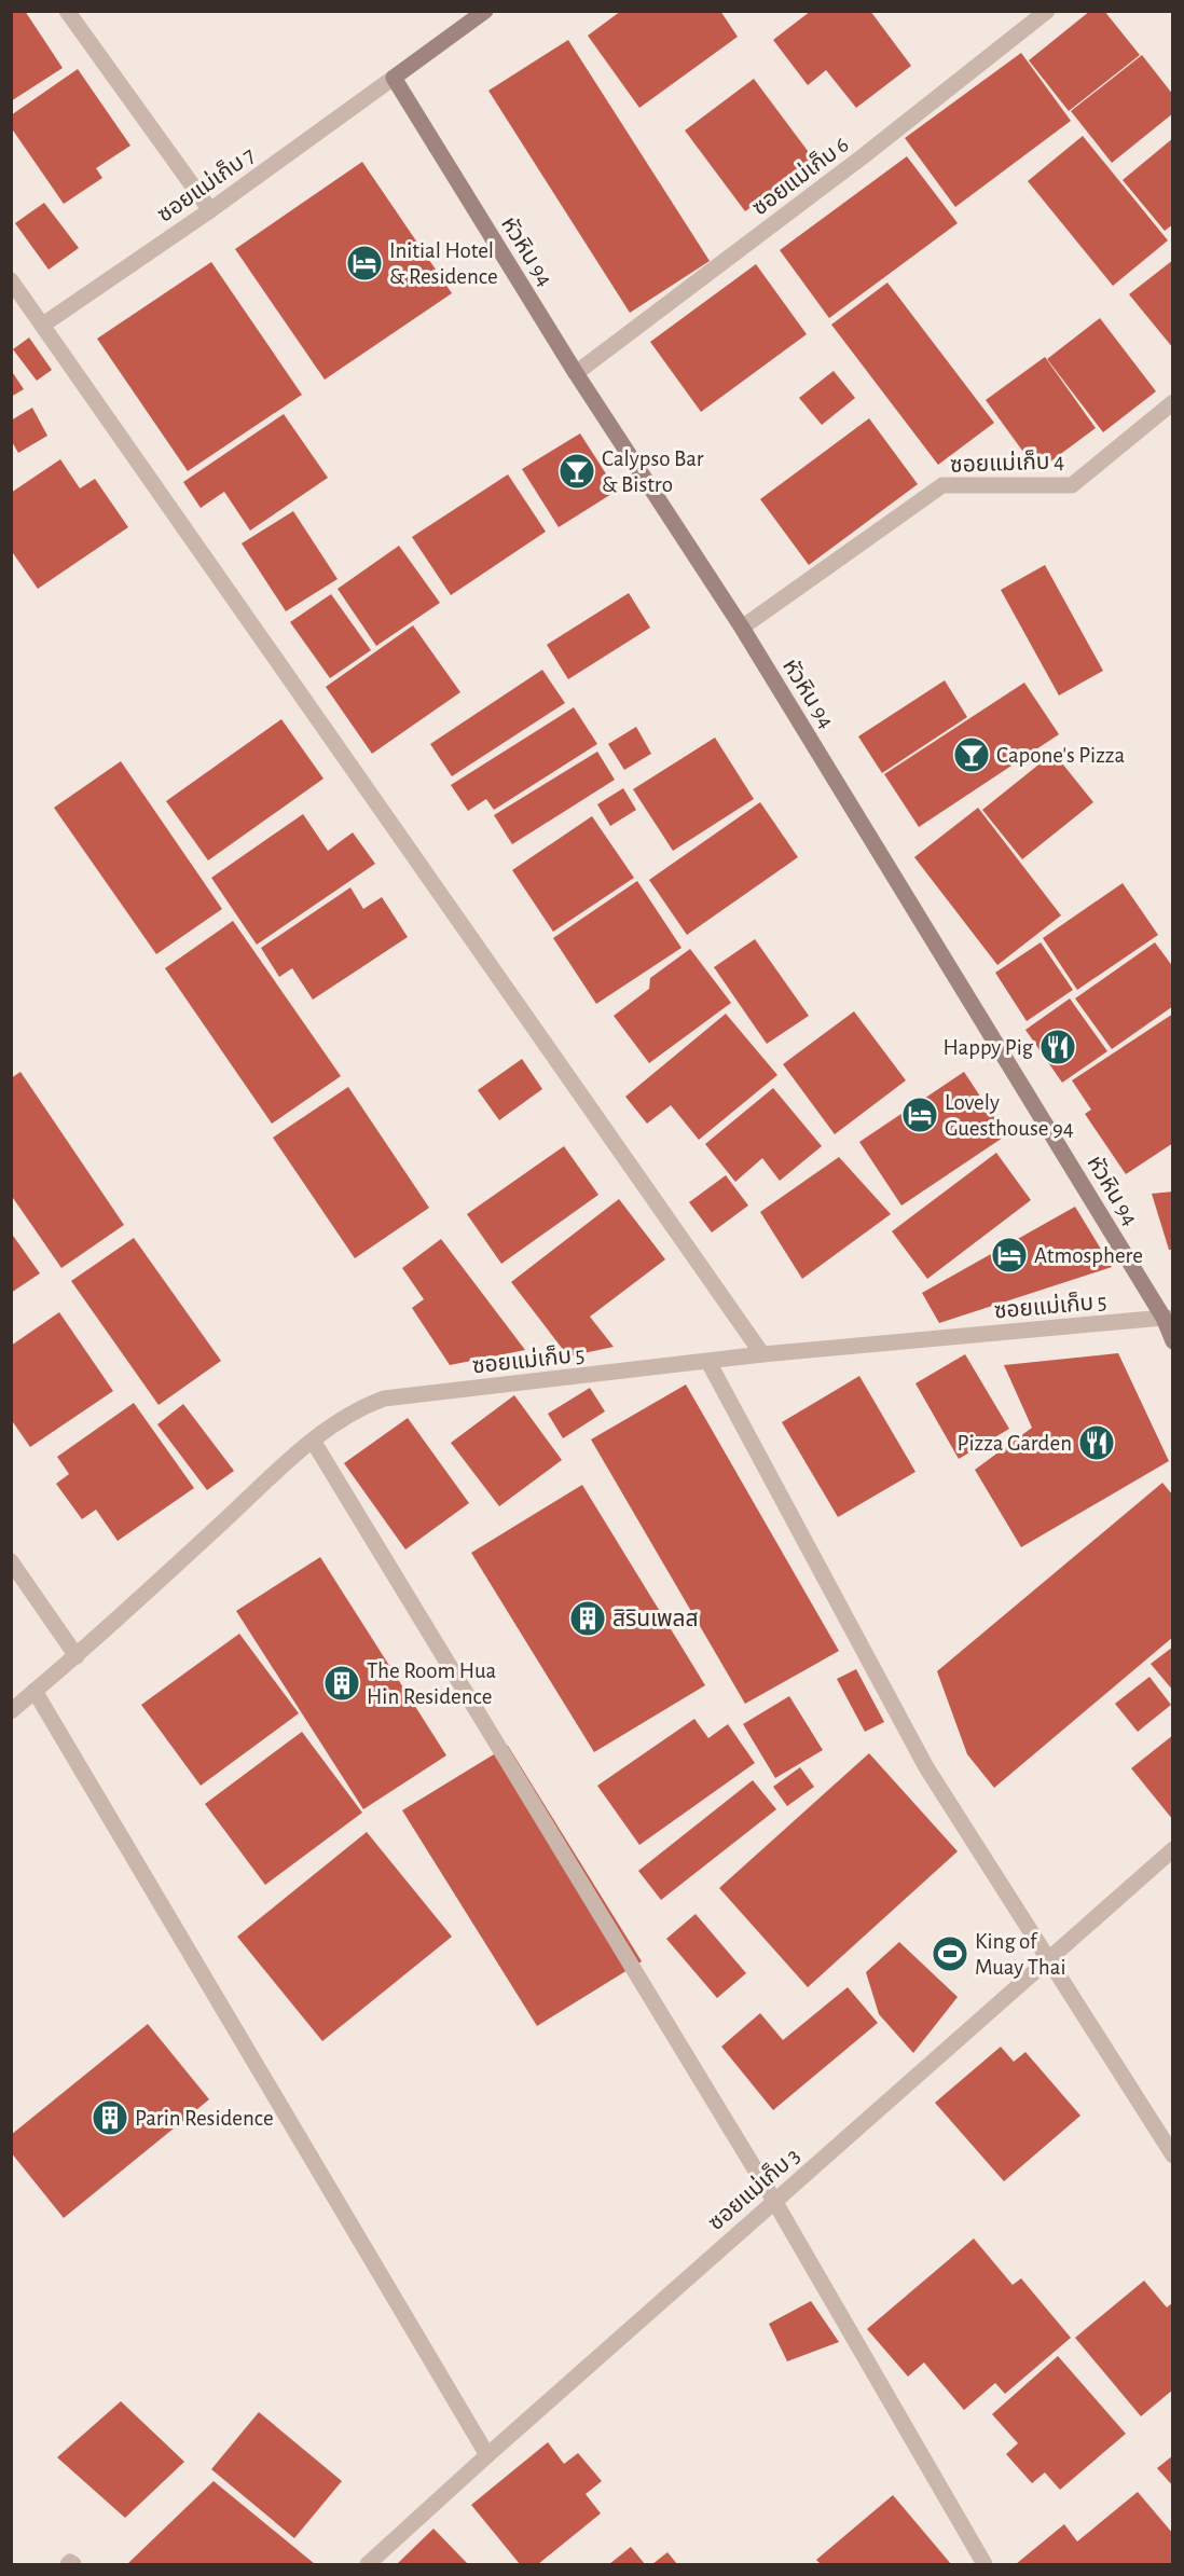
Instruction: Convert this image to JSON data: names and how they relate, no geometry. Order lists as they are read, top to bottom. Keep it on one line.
{"streets":{"street":["ซอยแม่เก็บ 6","ซอยแม่เก็บ 7","หัวหิน 94","ซอยแม่เก็บ 4","ซอยแม่เก็บ 5","ซอยแม่เก็บ 3"]},"crossings":[["ซอยแม่เก็บ 6","หัวหิน 94"],["ซอยแม่เก็บ 7","หัวหิน 94"],["หัวหิน 94","ซอยแม่เก็บ 4"],["หัวหิน 94","ซอยแม่เก็บ 5"]],"places":{"hotel":["Initial Hotel & Residence","Lovely Guesthouse 94","Atmosphere"],"bar":["Calypso Bar & Bistro","Capone's Pizza"],"restaurant":["Happy Pig","Pizza Garden"],"building":["สิรินเพลส","The Room Hua Hin Residence","Parin Residence"],"sports":["King of Muay Thai"]}}
